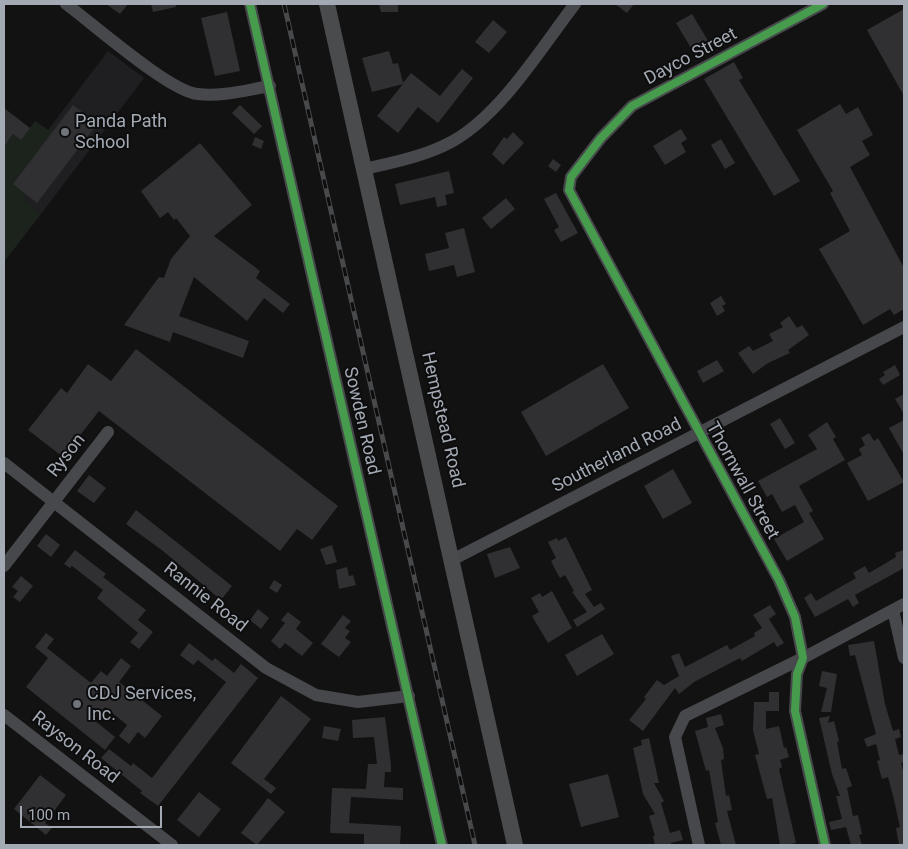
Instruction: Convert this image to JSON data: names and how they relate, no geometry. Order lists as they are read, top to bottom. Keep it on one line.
{"streets":{"main road":["Hempstead Road"],"street":["Dayco Street","Sowden Road","Ryson","Southerland Road","Thornwall Street","Rannie Road","Rayson Road"]},"crossings":[["Dayco Street","Thornwall Street"],["Hempstead Road","Southerland Road"],["Sowden Road","Rannie Road"],["Ryson","Rannie Road"],["Southerland Road","Thornwall Street"]],"places":["Panda Path School","CDJ Services, Inc."],"scale_bar":"100 m"}
